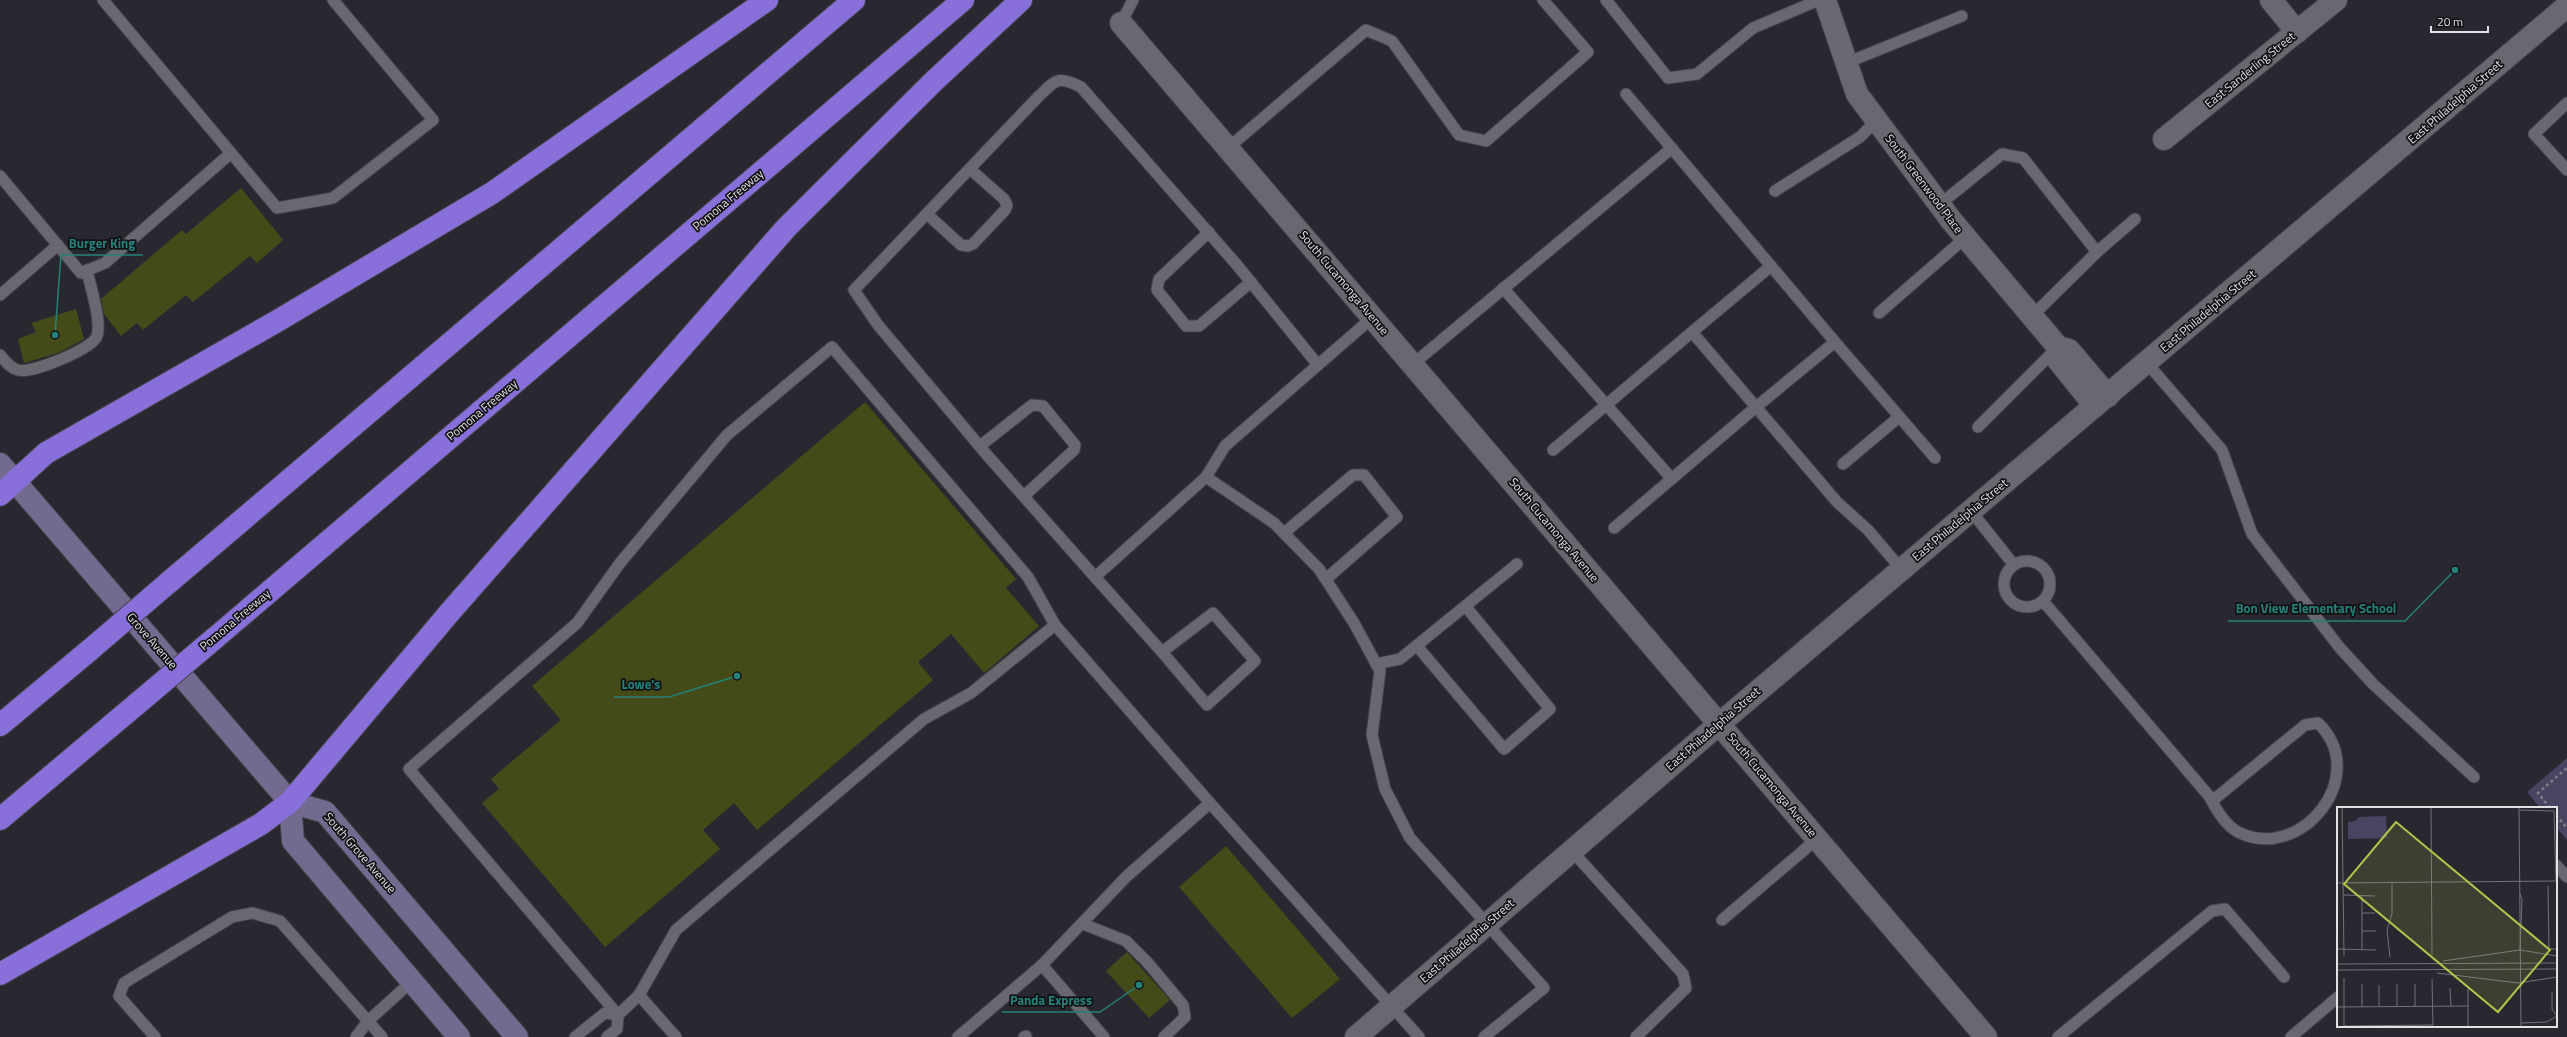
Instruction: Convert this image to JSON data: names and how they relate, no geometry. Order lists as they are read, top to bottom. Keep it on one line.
{"streets":{"highway":["Pomona Freeway"],"main road":["Grove Avenue","South Grove Avenue"],"street":["East Sanderling Street","East Philadelphia Street","South Greenwood Place","South Cucamonga Avenue"]},"crossings":[["East Philadelphia Street","South Greenwood Place"],["East Philadelphia Street","South Cucamonga Avenue"],["Grove Avenue","South Grove Avenue"]],"places":["Burger King","Bon View Elementary School","Lowe's","Panda Express"],"scale_bar":"20 m"}
